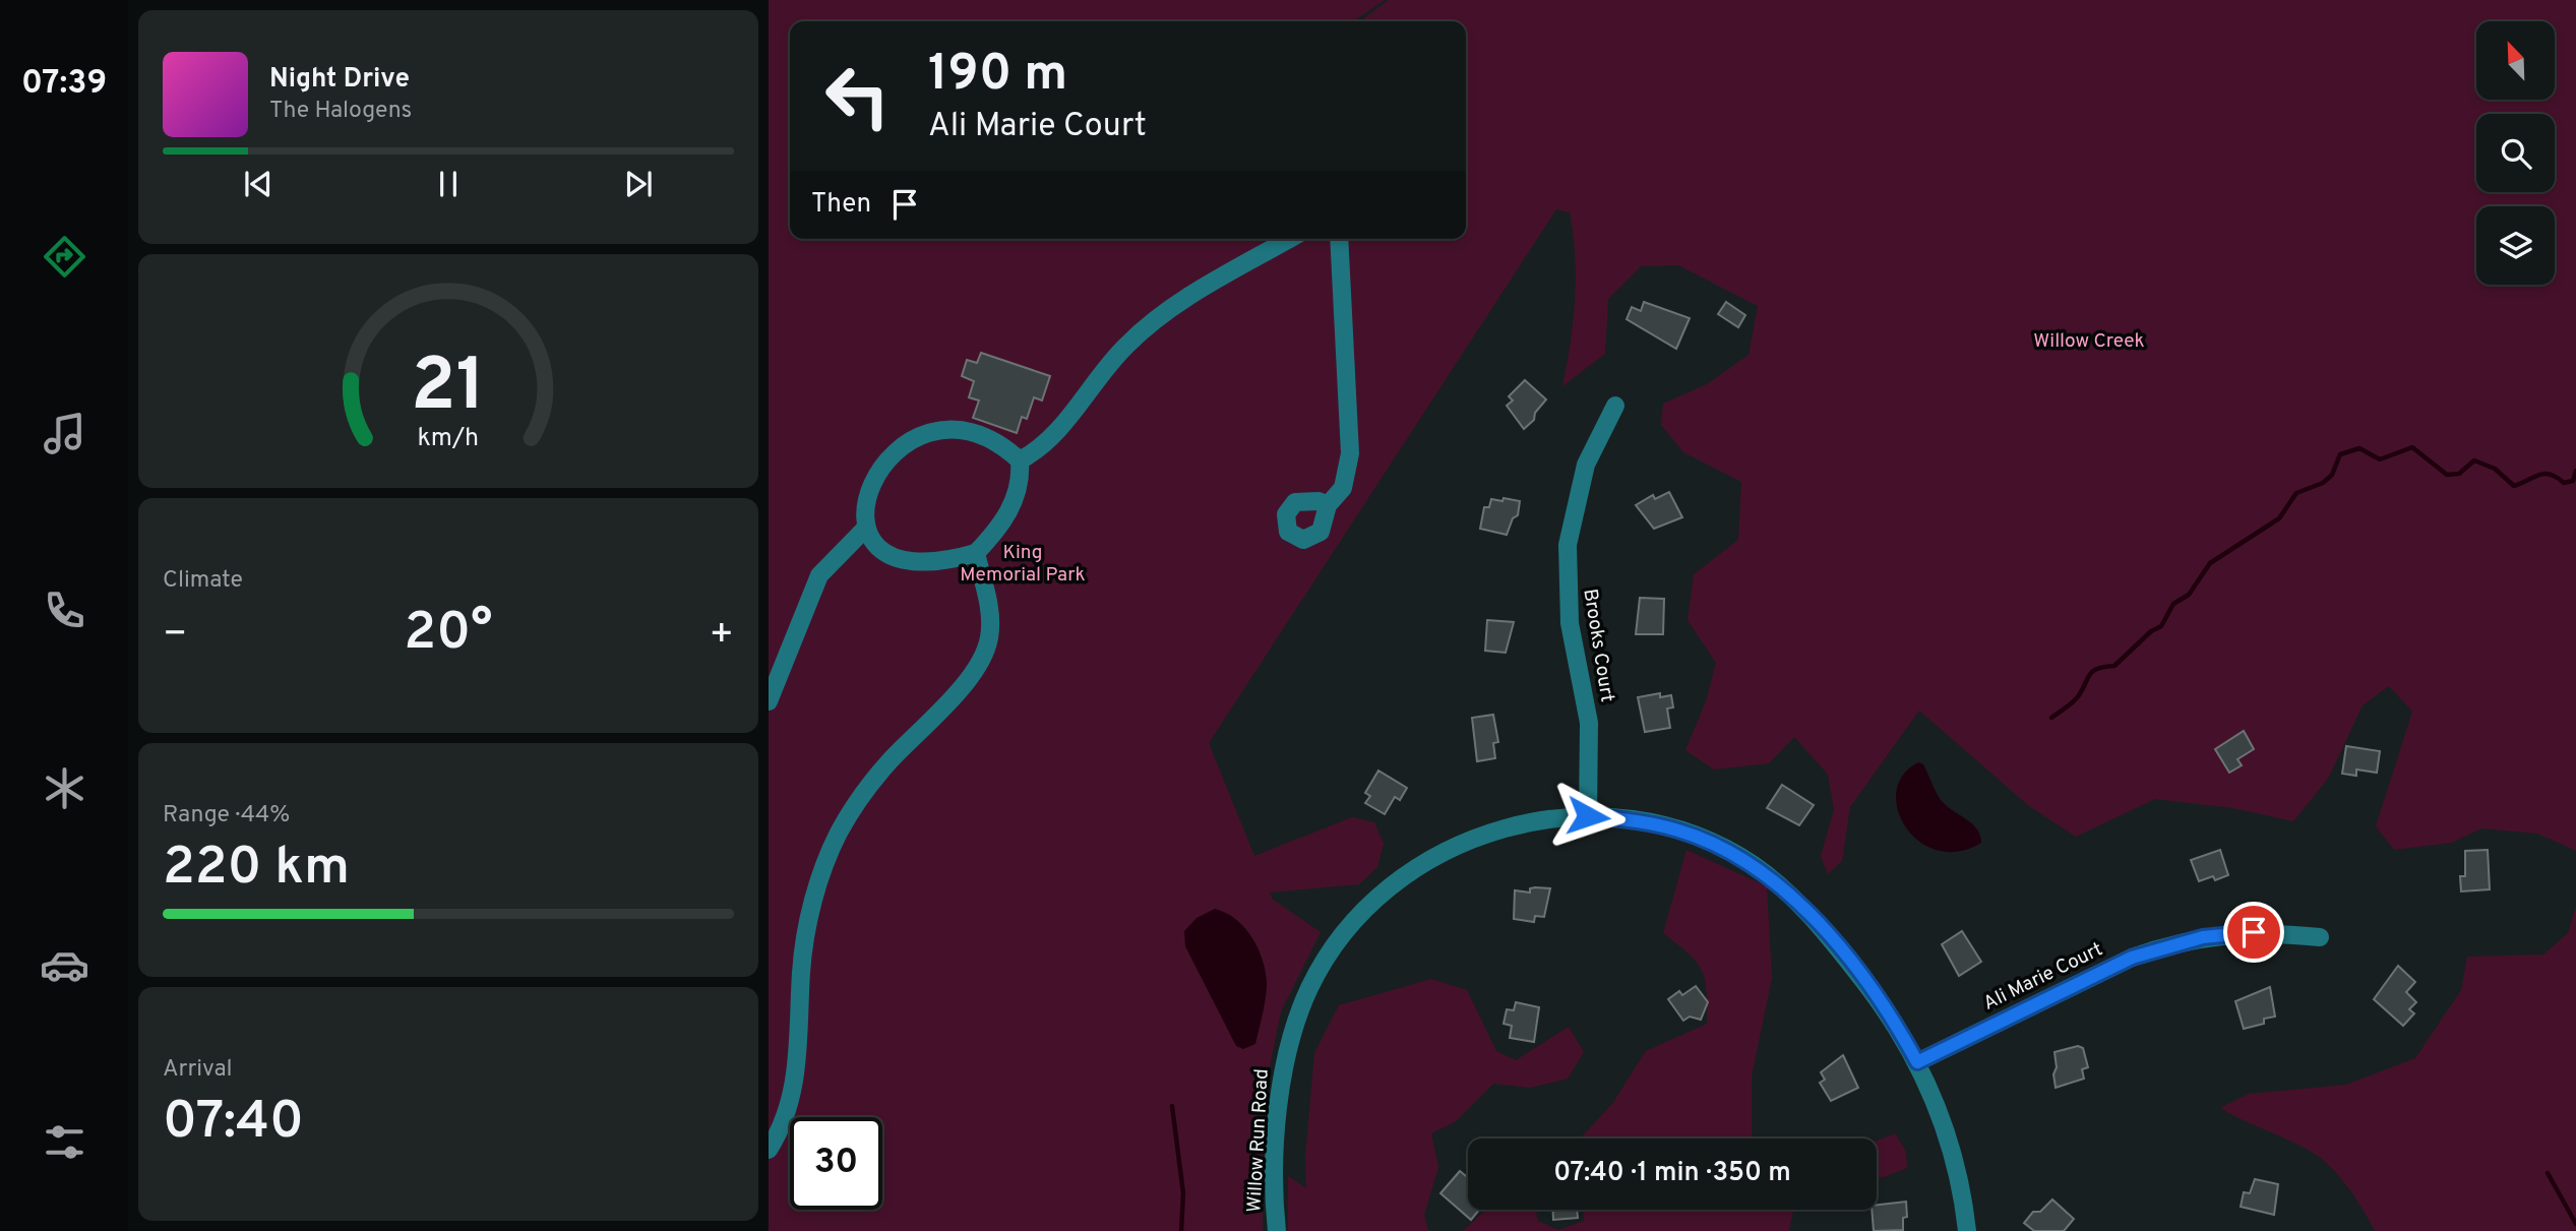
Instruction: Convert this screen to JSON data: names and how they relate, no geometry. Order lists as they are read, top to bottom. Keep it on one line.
{"streets":{"street":["Brooks Court","Ali Marie Court","Willow Run Road"]},"crossings":[["Brooks Court","Willow Run Road"],["Ali Marie Court","Willow Run Road"]],"parks":["Willow Creek","King Memorial Park"],"north":"top left","page":{"tabs":"07:39","turn":["190 m","Ali Marie Court"],"song":["Night Drive","The Halogens"],"then":"Then","tile":["Climate",["Range · 44%","220 km"],["Arrival","07:40"]],"heat":["−","20°","+"],"limit":"30","trip":"07:40 · 1 min · 350 m","gauge":["21","km/h"]}}
